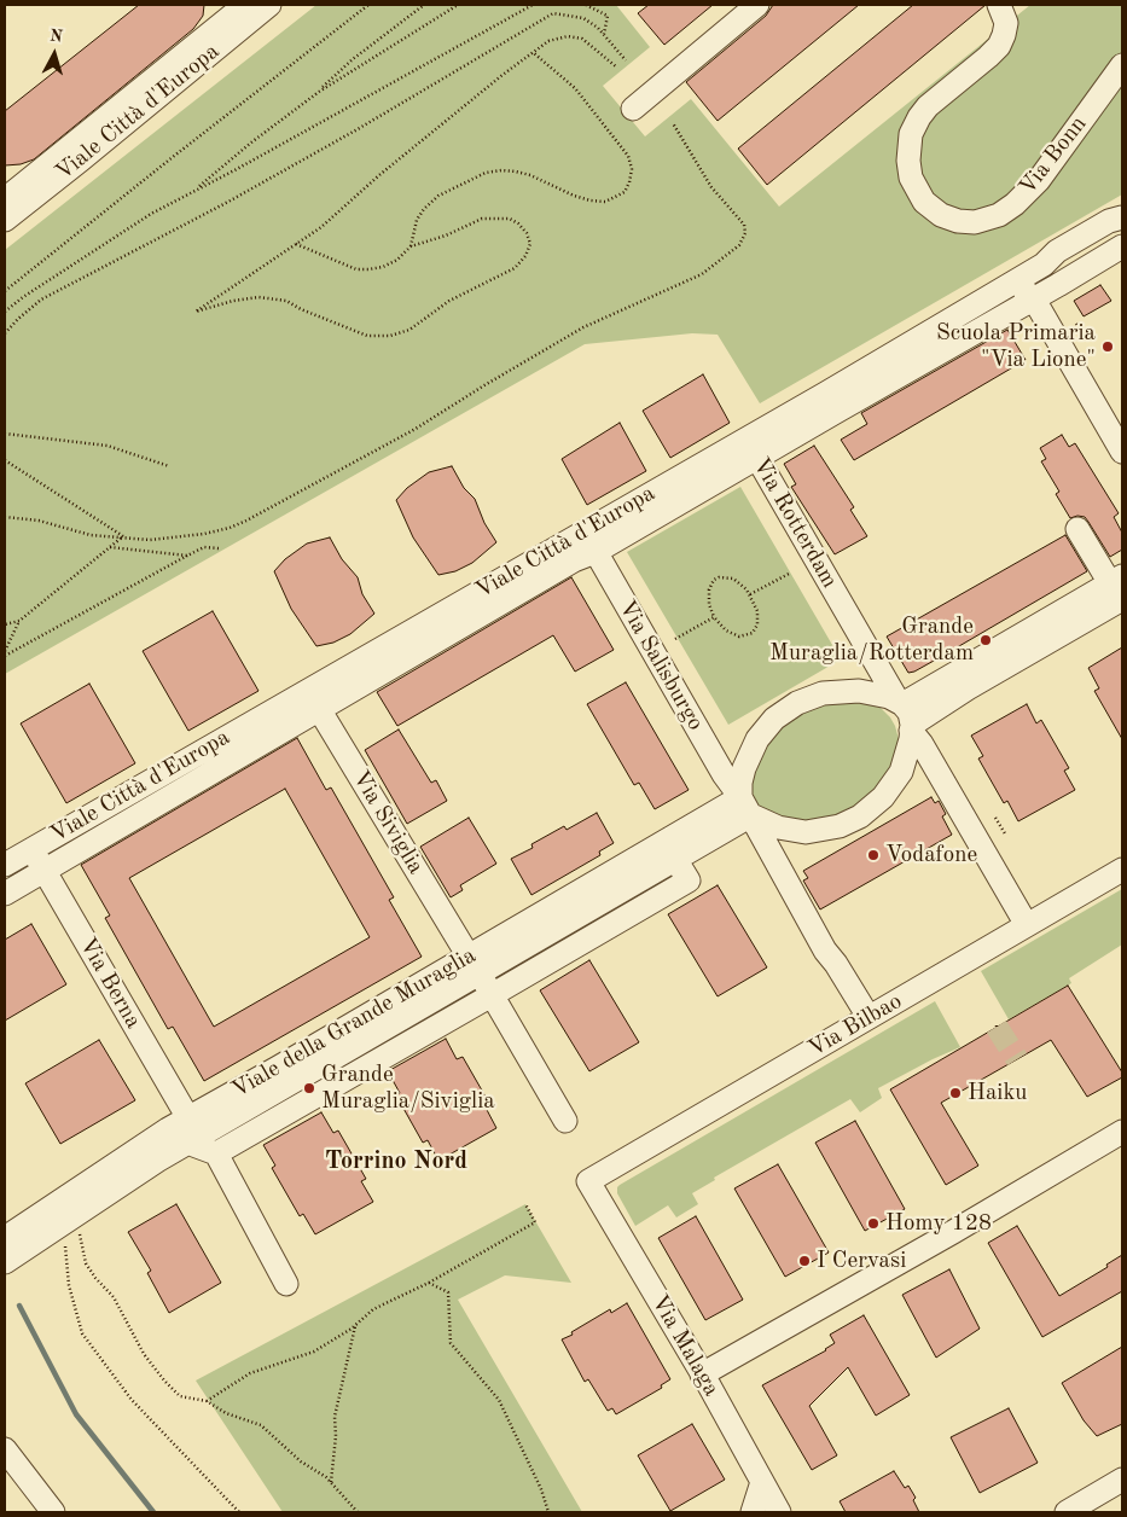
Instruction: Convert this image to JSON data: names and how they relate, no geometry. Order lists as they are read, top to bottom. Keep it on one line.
{"streets":{"street":["Viale Città d'Europa","Via Bonn","Via Rotterdam","Via Salisburgo","Via Siviglia","Via Berna","Viale della Grande Muraglia","Via Bilbao","Via Malaga"]},"crossings":[["Viale Città d'Europa","Via Rotterdam"],["Viale Città d'Europa","Via Salisburgo"],["Viale Città d'Europa","Via Siviglia"],["Viale Città d'Europa","Via Berna"],["Via Rotterdam","Via Salisburgo"],["Via Rotterdam","Viale della Grande Muraglia"],["Via Rotterdam","Via Bilbao"],["Via Salisburgo","Viale della Grande Muraglia"],["Via Salisburgo","Via Bilbao"],["Via Siviglia","Viale della Grande Muraglia"],["Via Berna","Viale della Grande Muraglia"],["Via Bilbao","Via Malaga"]],"districts":["Torrino Nord"],"places":["Scuola Primaria \"Via Lione\"","Grande Muraglia/Rotterdam","Vodafone","Grande Muraglia/Siviglia","Haiku","Homy 128","I Cervasi"],"north":"top"}
